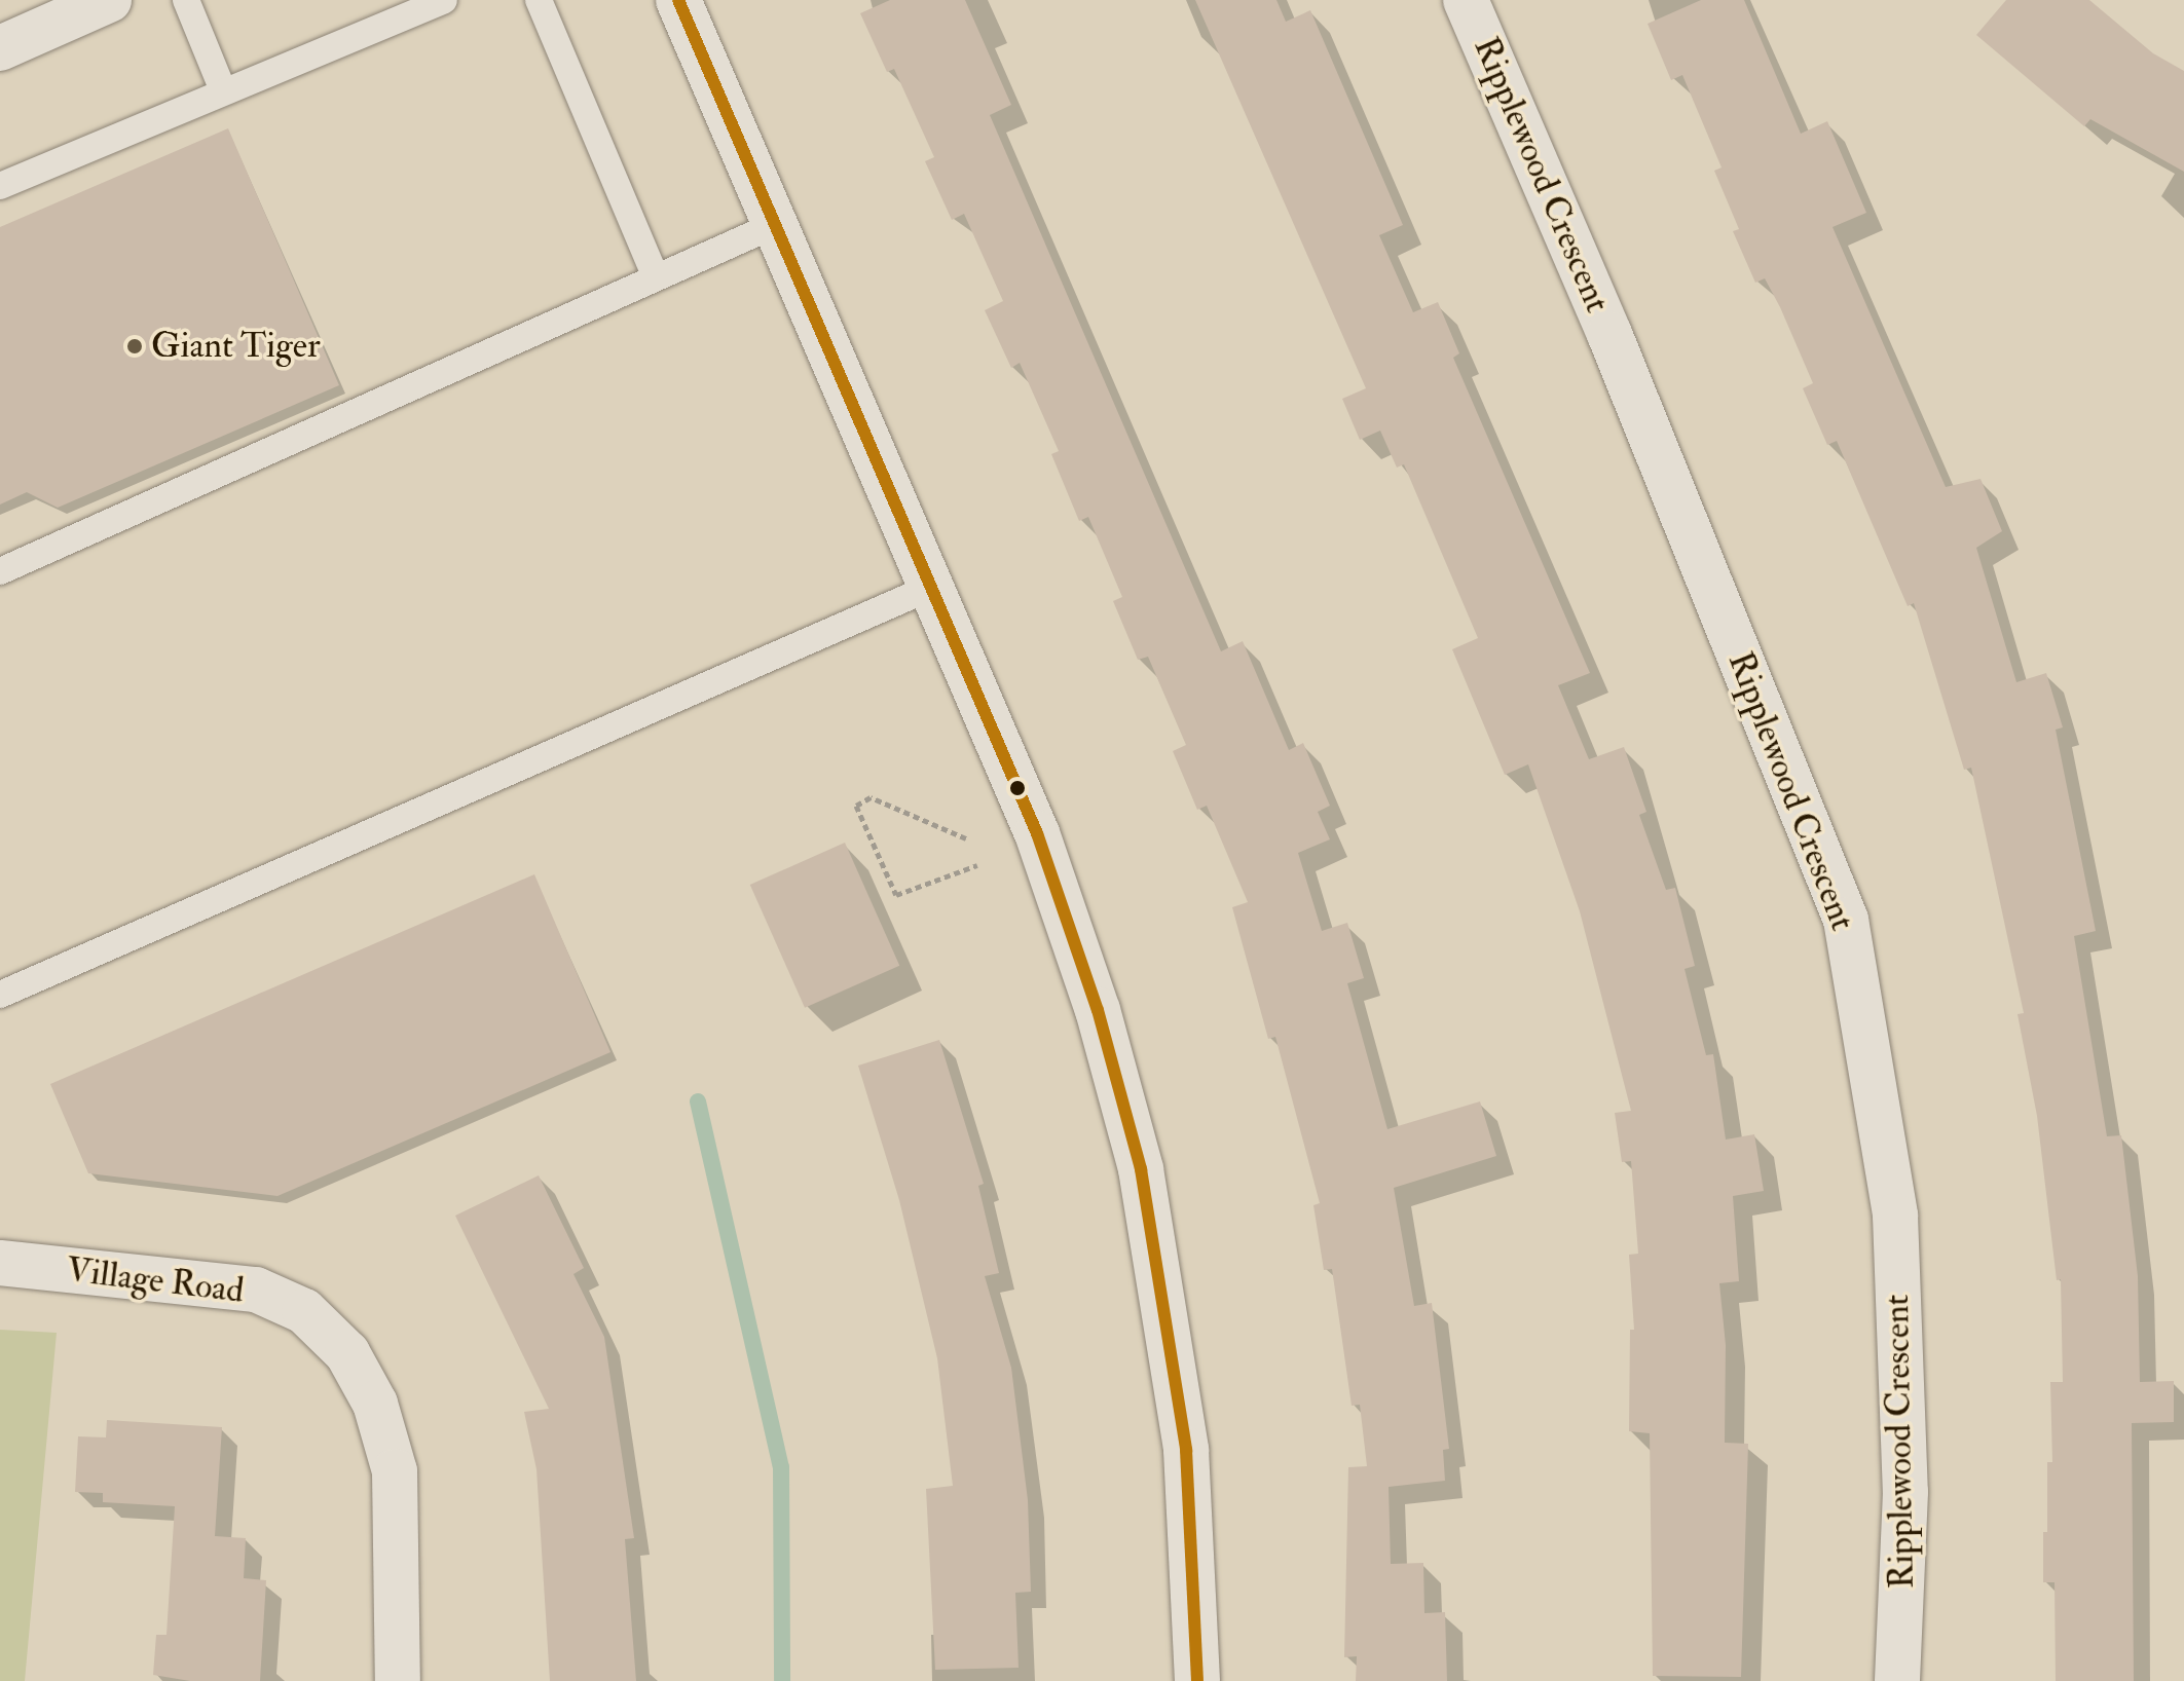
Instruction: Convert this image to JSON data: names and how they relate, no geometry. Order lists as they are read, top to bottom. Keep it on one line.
{"streets":{"street":["Ripplewood Crescent","Village Road"]},"places":["Giant Tiger"]}
